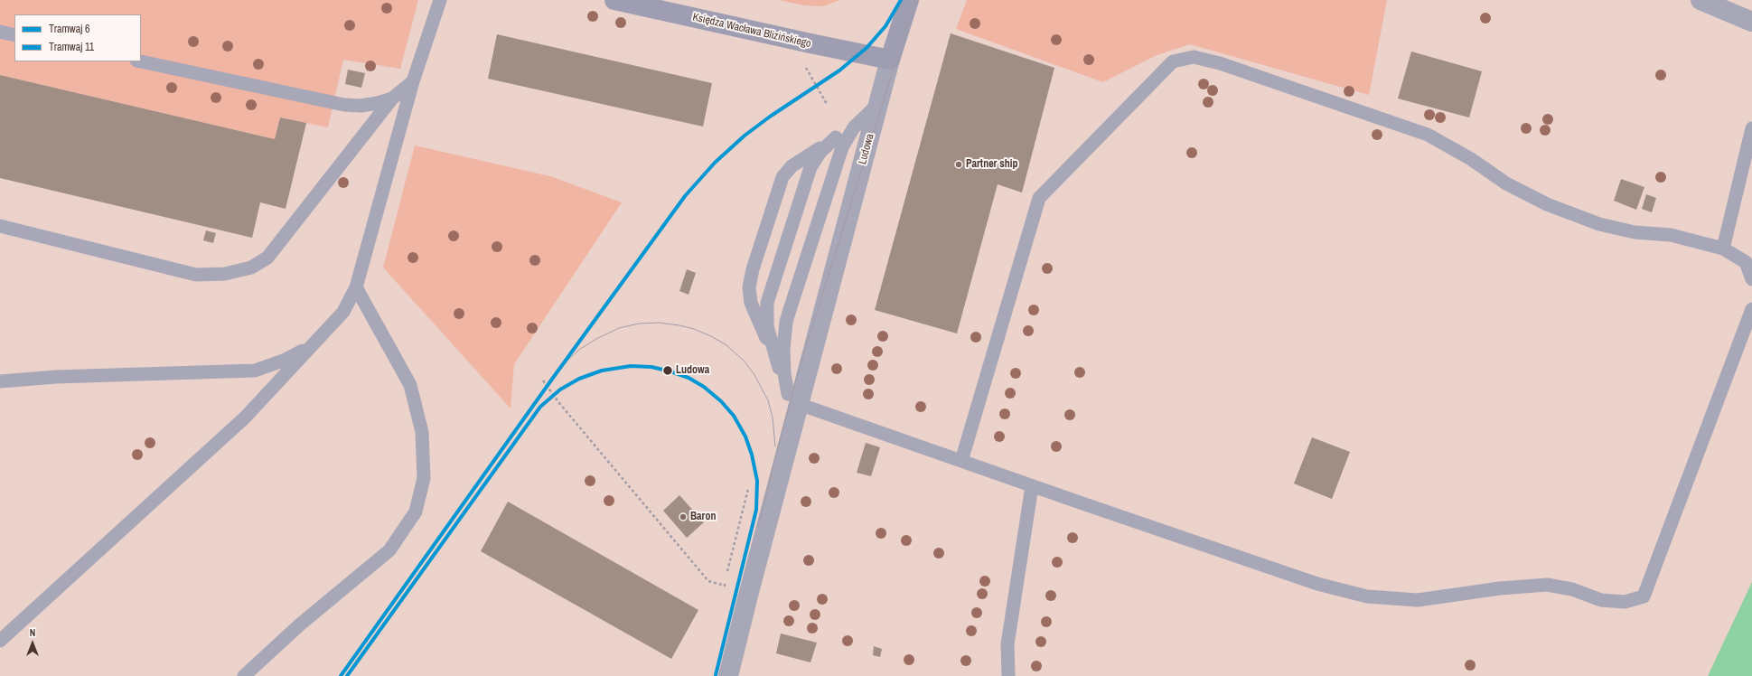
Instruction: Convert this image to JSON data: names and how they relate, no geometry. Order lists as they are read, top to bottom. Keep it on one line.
{"streets":{"street":["Księdza Wacława Blizińskiego","Ludowa"]},"crossings":[["Księdza Wacława Blizińskiego","Ludowa"]],"places":["Partner ship","Ludowa","Baron"],"lines":["tram line 6","tram line 11"],"legend":["Tramwaj 6","Tramwaj 11"],"north":"top"}
